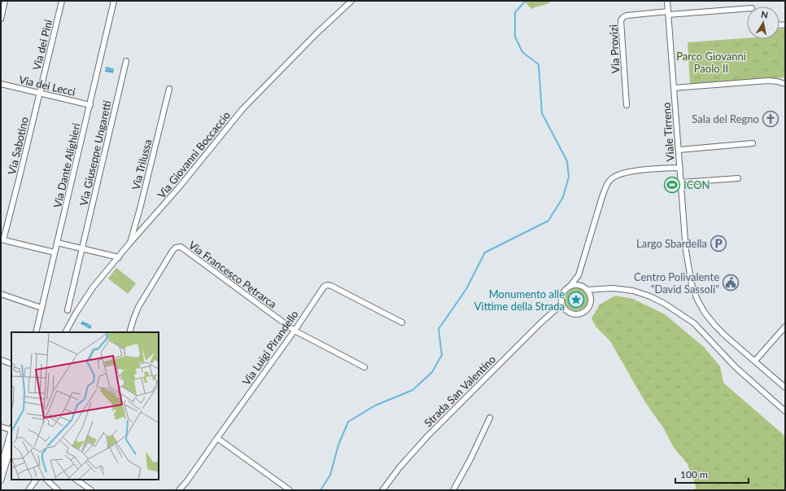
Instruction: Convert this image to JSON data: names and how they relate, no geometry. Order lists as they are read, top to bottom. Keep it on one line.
{"streets":{"street":["Via dei Pini","Via Provizi","Via dei Lecci","Viale Tirreno","Via Sabotino","Via Giuseppe Ungaretti","Via Giovanni Boccaccio","Via Trilussa","Via Dante Alighieri","Via Francesco Petrarca","Via Luigi Pirandello","Strada San Valentino"]},"crossings":[["Via dei Pini","Via dei Lecci"],["Via dei Pini","Via Sabotino"],["Via Provizi","Viale Tirreno"],["Via dei Lecci","Via Sabotino"],["Via dei Lecci","Via Dante Alighieri"],["Via Giovanni Boccaccio","Via Trilussa"],["Via Francesco Petrarca","Via Luigi Pirandello"]],"parks":["Parco Giovanni Paolo II"],"places":{"church":["Sala del Regno"],"sports":["ICON"],"parking":["Largo Sbardella"],"public building":["Centro Polivalente \"David Sassoli\""],"place":["Monumento alle Vittime della Strada"]},"scale_bar":"100 m","north":"top"}
